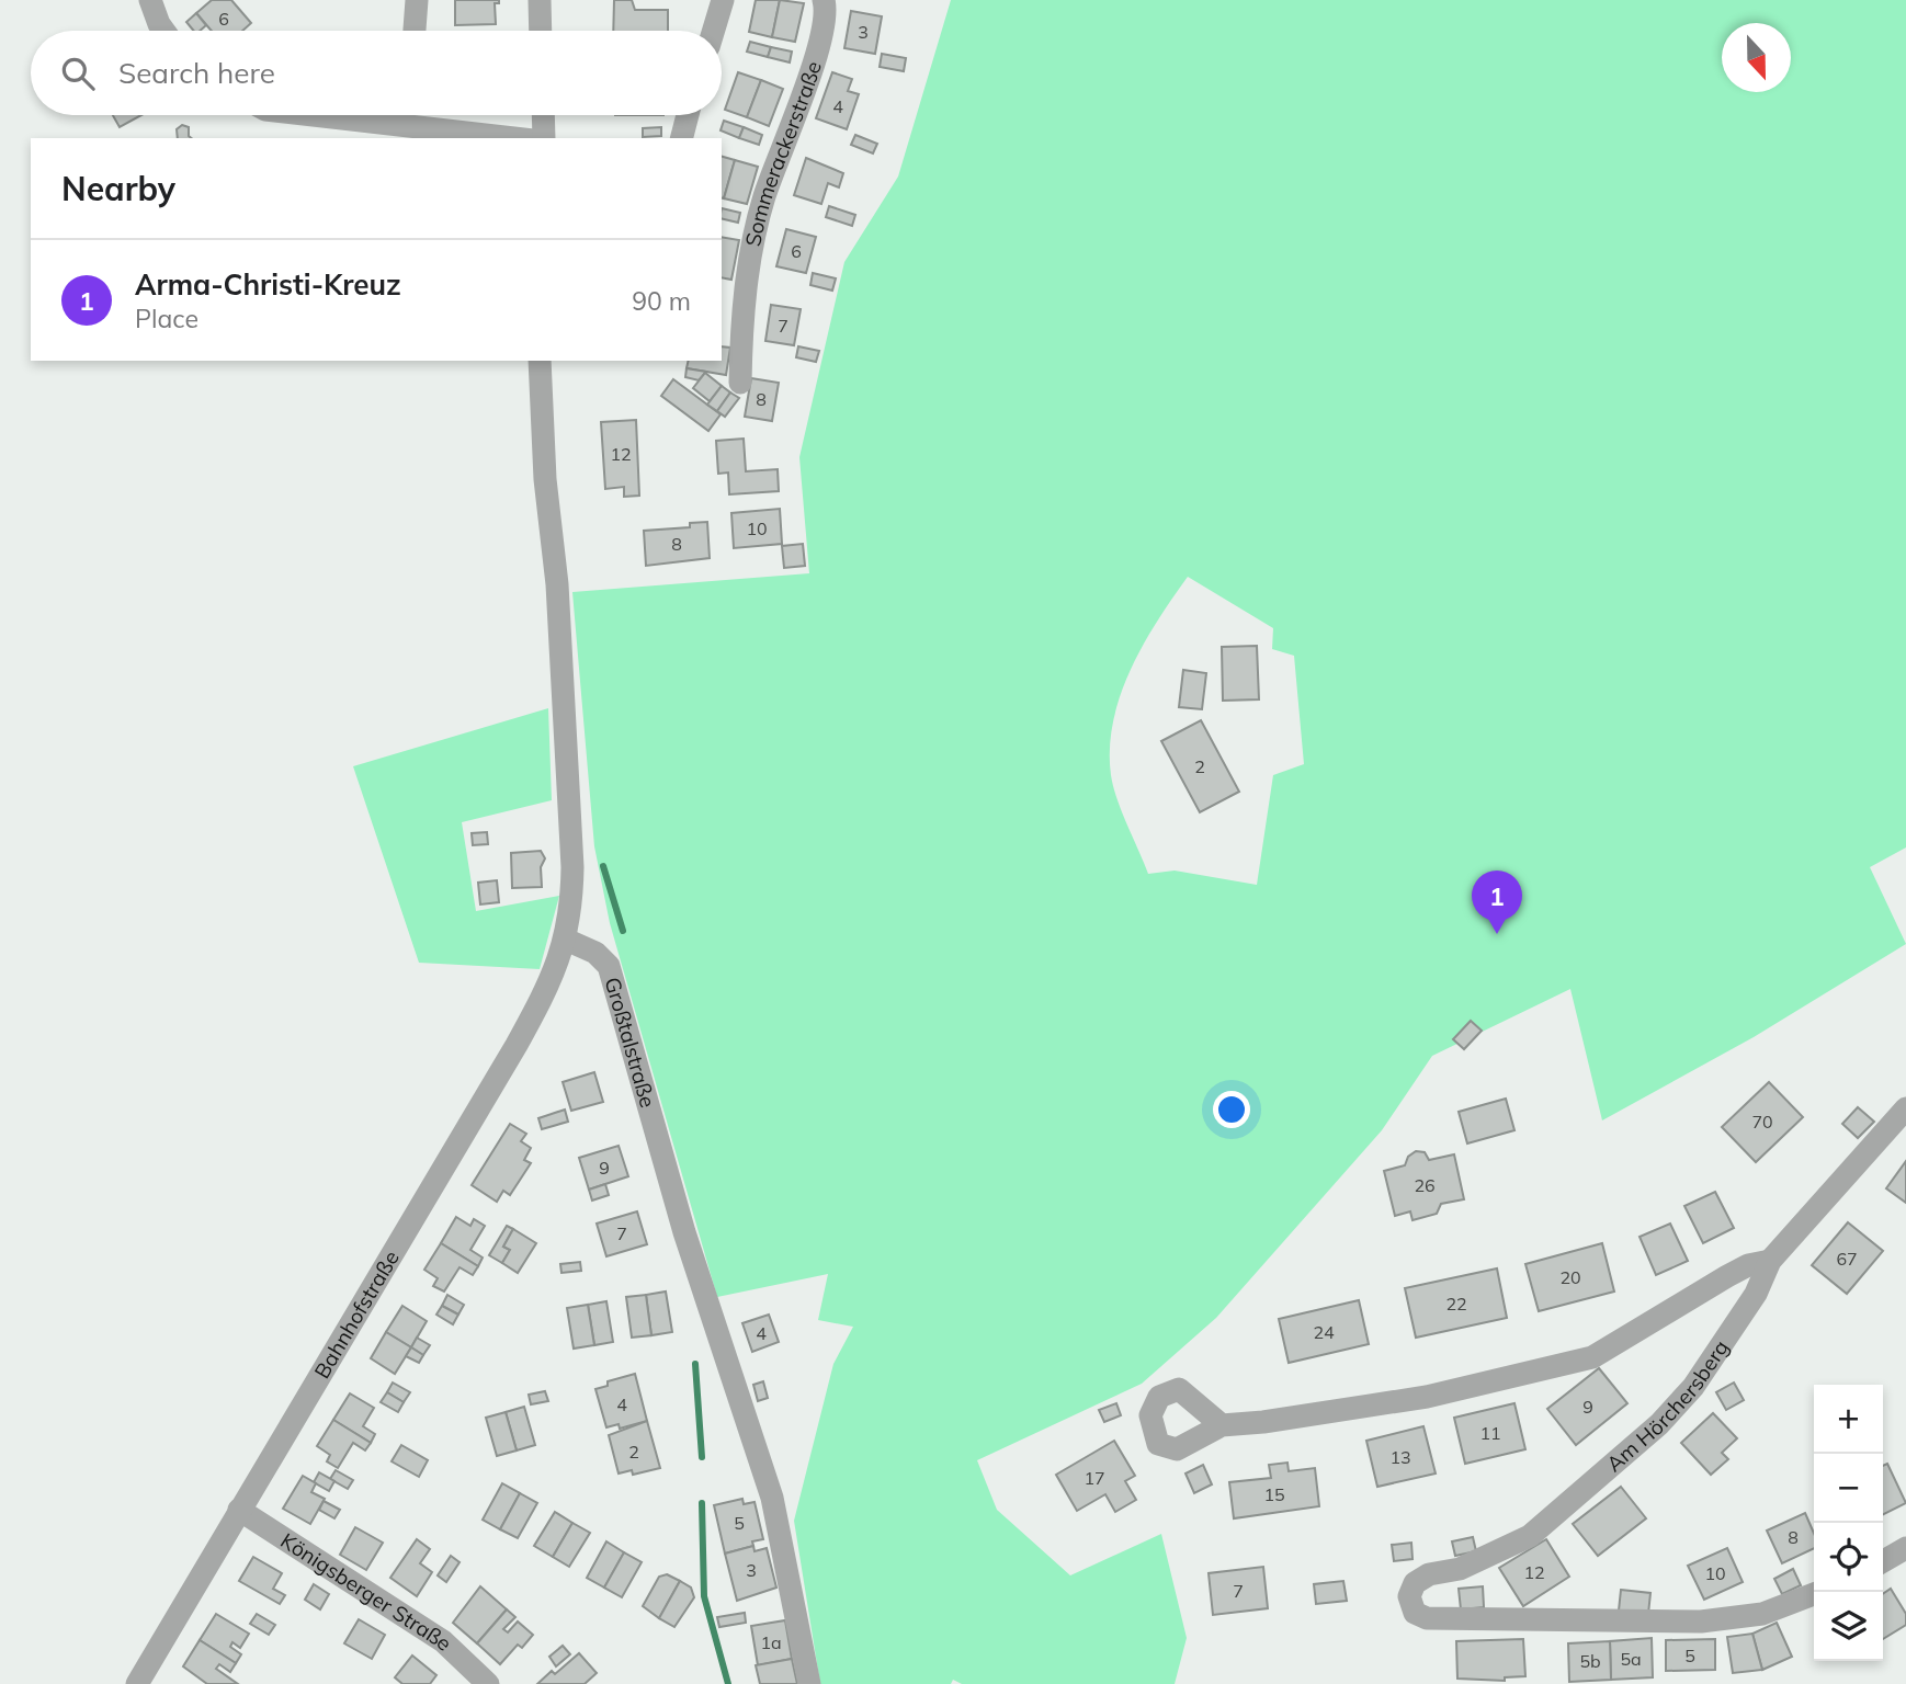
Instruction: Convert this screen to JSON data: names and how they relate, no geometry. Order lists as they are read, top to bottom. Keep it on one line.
{"streets":{"street":["Sommerackerstraße","Großtalstraße","Bahnhofstraße","Am Hörchersberg","Königsberger Straße"]},"crossings":[["Großtalstraße","Bahnhofstraße"],["Bahnhofstraße","Königsberger Straße"]],"house_numbers":["6","3","4","6","7","8","12","10","8","2","70","9","26","7","67","20","22","24","4","4","9","11","2","13","17","15","5","8","3","12","10","7","1a","5","5a","5b"],"north":"bottom","page":{"search":"Search here","heading":"Nearby","list":[{"mark":"1","name":"Arma-Christi-Kreuz","note":"Place","value":"90 m"}],"pins":"1","map_buttons":["+","−"]}}
